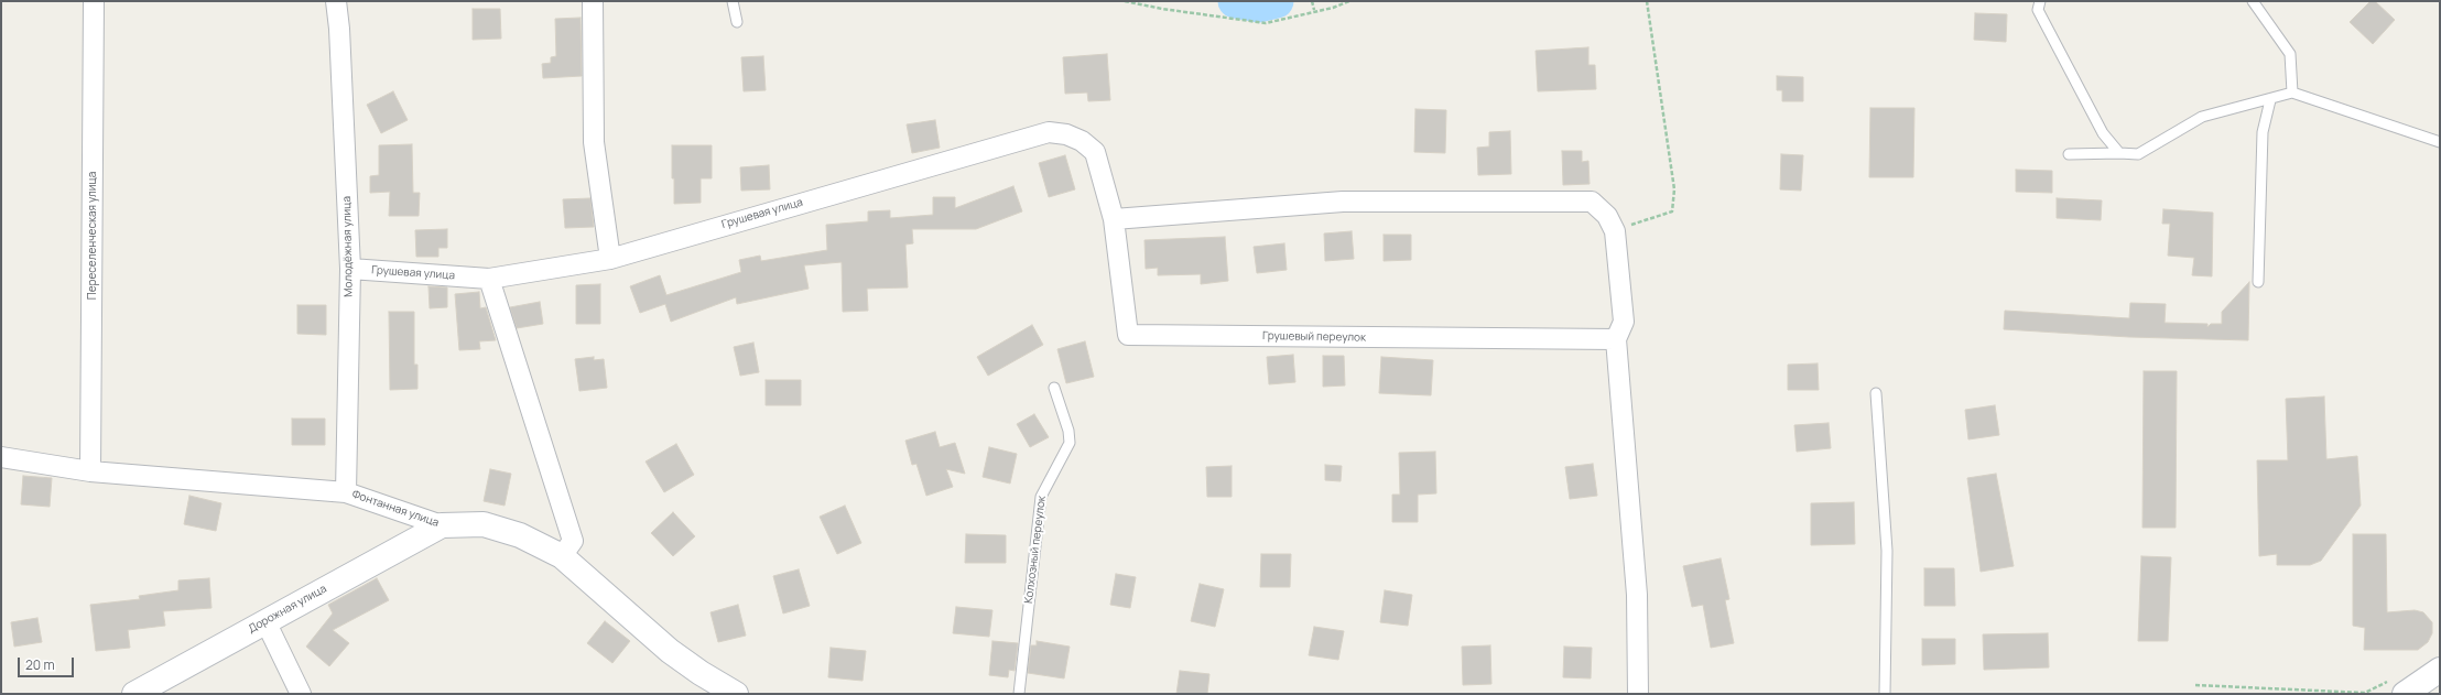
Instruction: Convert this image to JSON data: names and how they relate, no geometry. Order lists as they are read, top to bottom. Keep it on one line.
{"streets":{"main road":["Фонтанная улица","Дорожная улица"],"street":["Грушевая улица","Переселенческая улица","Молодёжная улица","Грушевый переулок"],"lane":["Колхозный переулок"]},"crossings":[["Грушевая улица","Молодёжная улица"],["Грушевая улица","Грушевый переулок"],["Переселенческая улица","Фонтанная улица"],["Молодёжная улица","Фонтанная улица"],["Фонтанная улица","Дорожная улица"]],"scale_bar":"20 m"}
